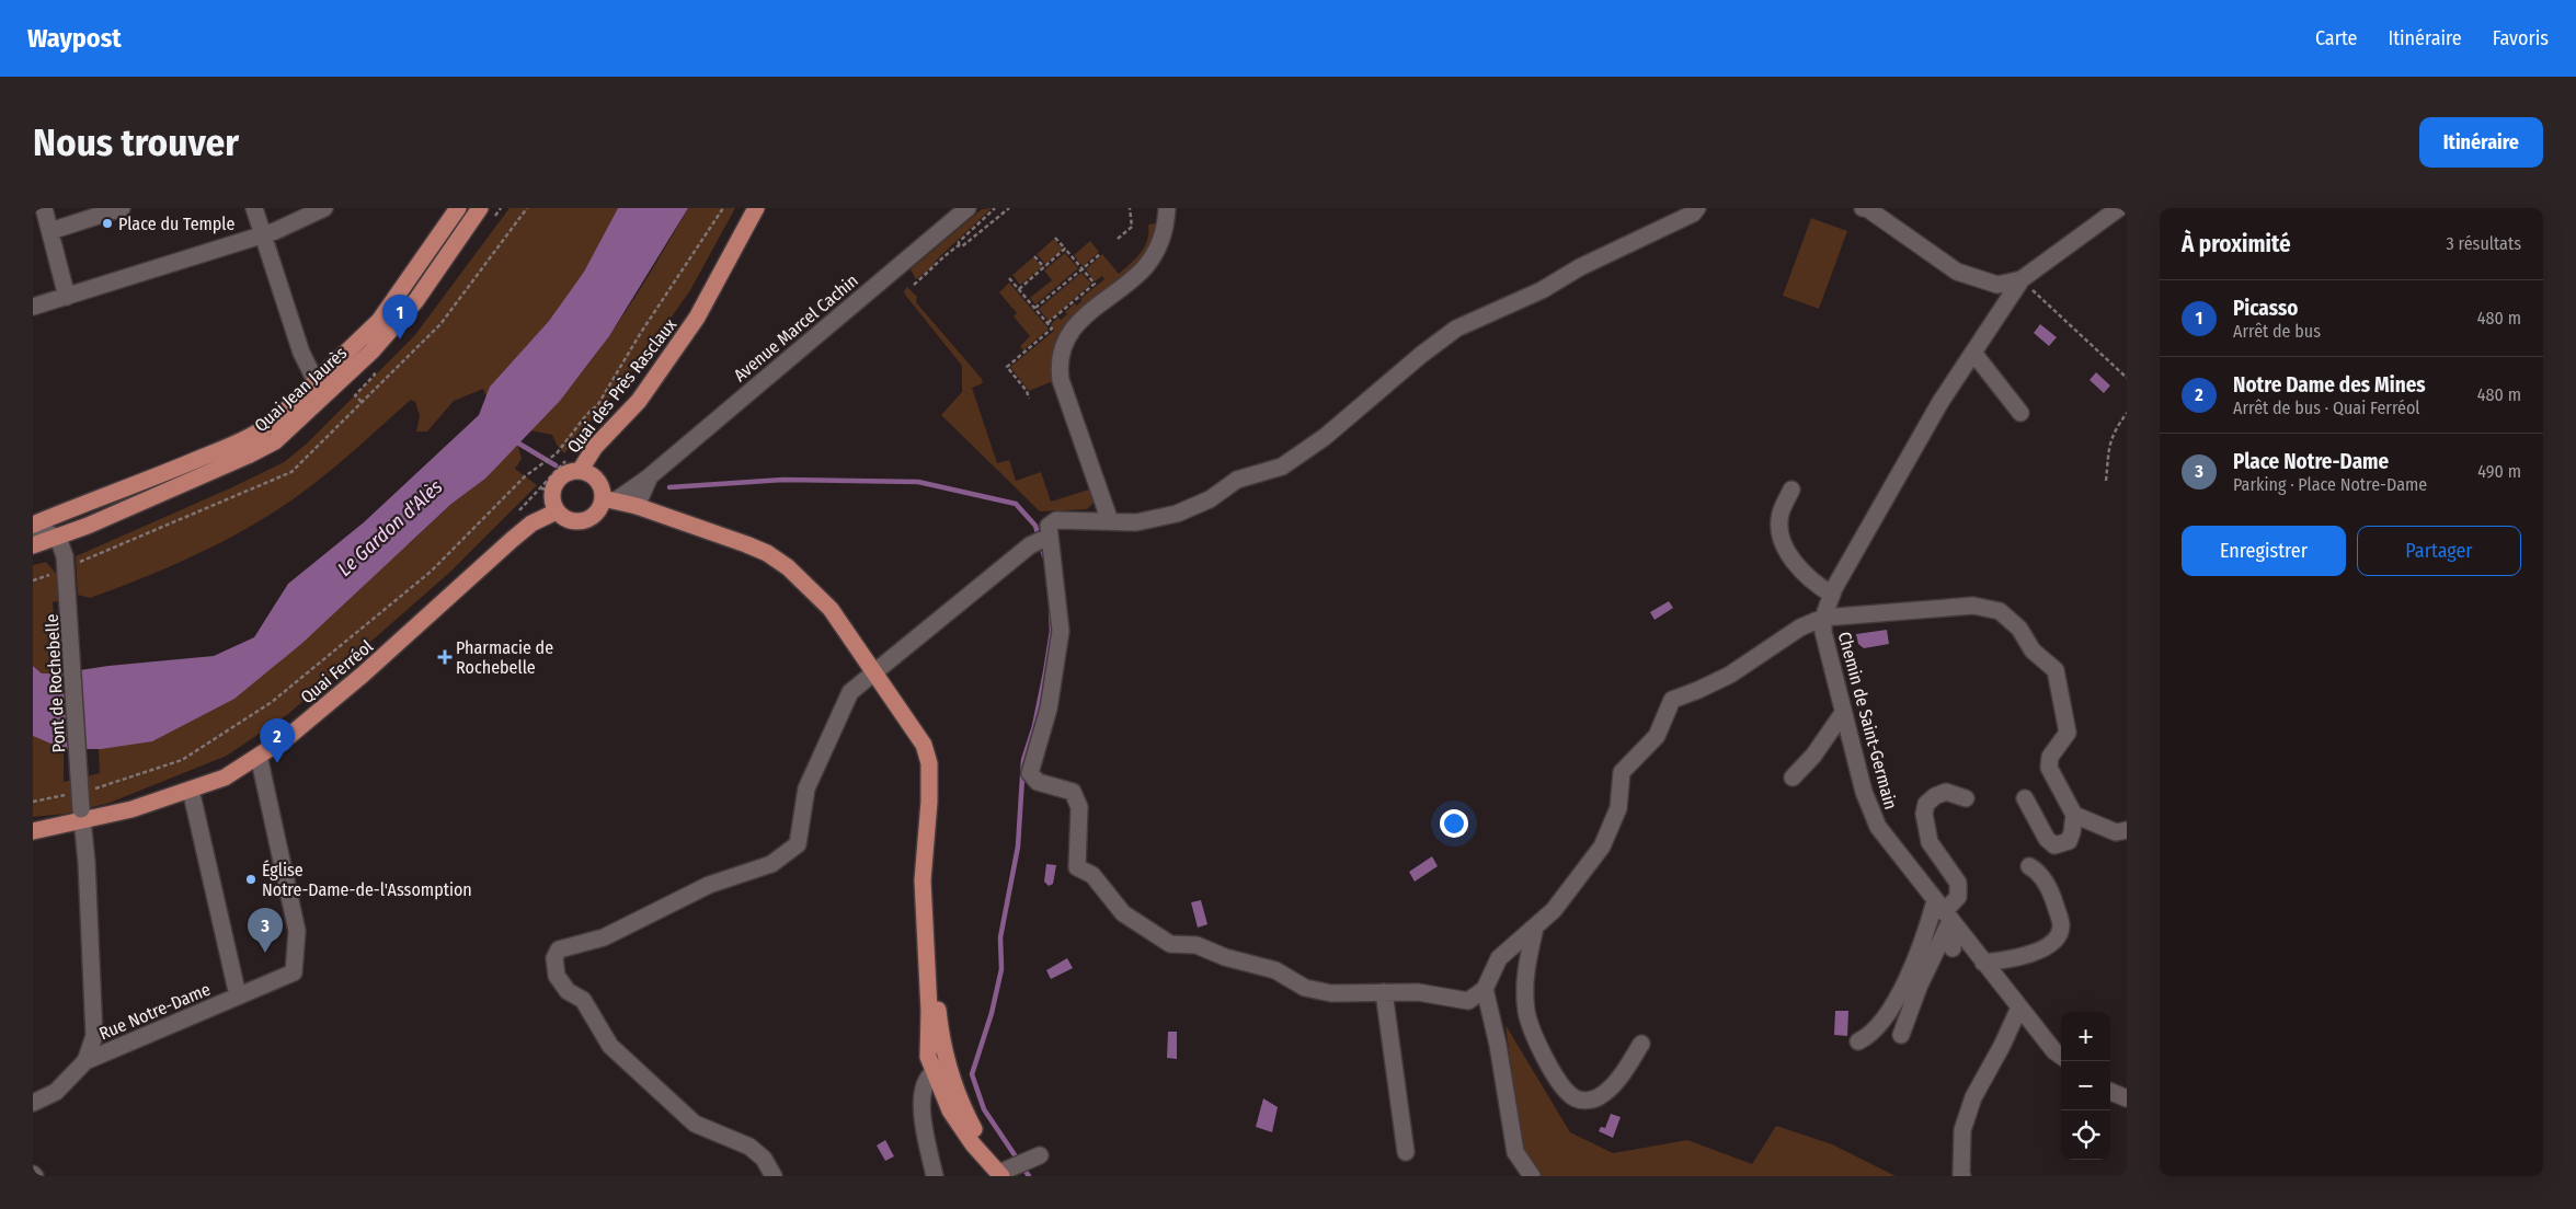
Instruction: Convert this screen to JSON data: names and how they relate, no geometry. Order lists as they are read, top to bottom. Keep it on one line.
{"streets":{"main road":["Quai des Près Rasclaux","Quai Jean Jaurès","Quai Ferréol"],"street":["Avenue Marcel Cachin","Pont de Rochebelle","Chemin de Saint-Germain","Rue Notre-Dame"]},"crossings":[["Avenue Marcel Cachin","Quai des Près Rasclaux"],["Avenue Marcel Cachin","Quai Ferréol"],["Quai des Près Rasclaux","Quai Ferréol"],["Quai Jean Jaurès","Pont de Rochebelle"],["Quai Ferréol","Pont de Rochebelle"],["Quai Ferréol","Rue Notre-Dame"],["Pont de Rochebelle","Rue Notre-Dame"]],"water":["Le Gardon d'Alès"],"places":{"other":["Place du Temple","Église Notre-Dame-de-l'Assomption"],"health":["Pharmacie de Rochebelle"]},"page":{"header":"Waypost","nav":["Carte","Itinéraire","Favoris"],"buttons":["Itinéraire",["Enregistrer","Partager"]],"title":"Nous trouver","heading":["À proximité","3 résultats"],"list":[{"mark":"1","name":"Picasso","note":"Arrêt de bus","value":"480 m"},{"mark":"2","name":"Notre Dame des Mines","note":"Arrêt de bus · Quai Ferréol","value":"480 m"},{"mark":"3","name":"Place Notre-Dame","note":"Parking · Place Notre-Dame","value":"490 m"}],"pins":["1","2","3"],"map_buttons":["+","−"]}}
